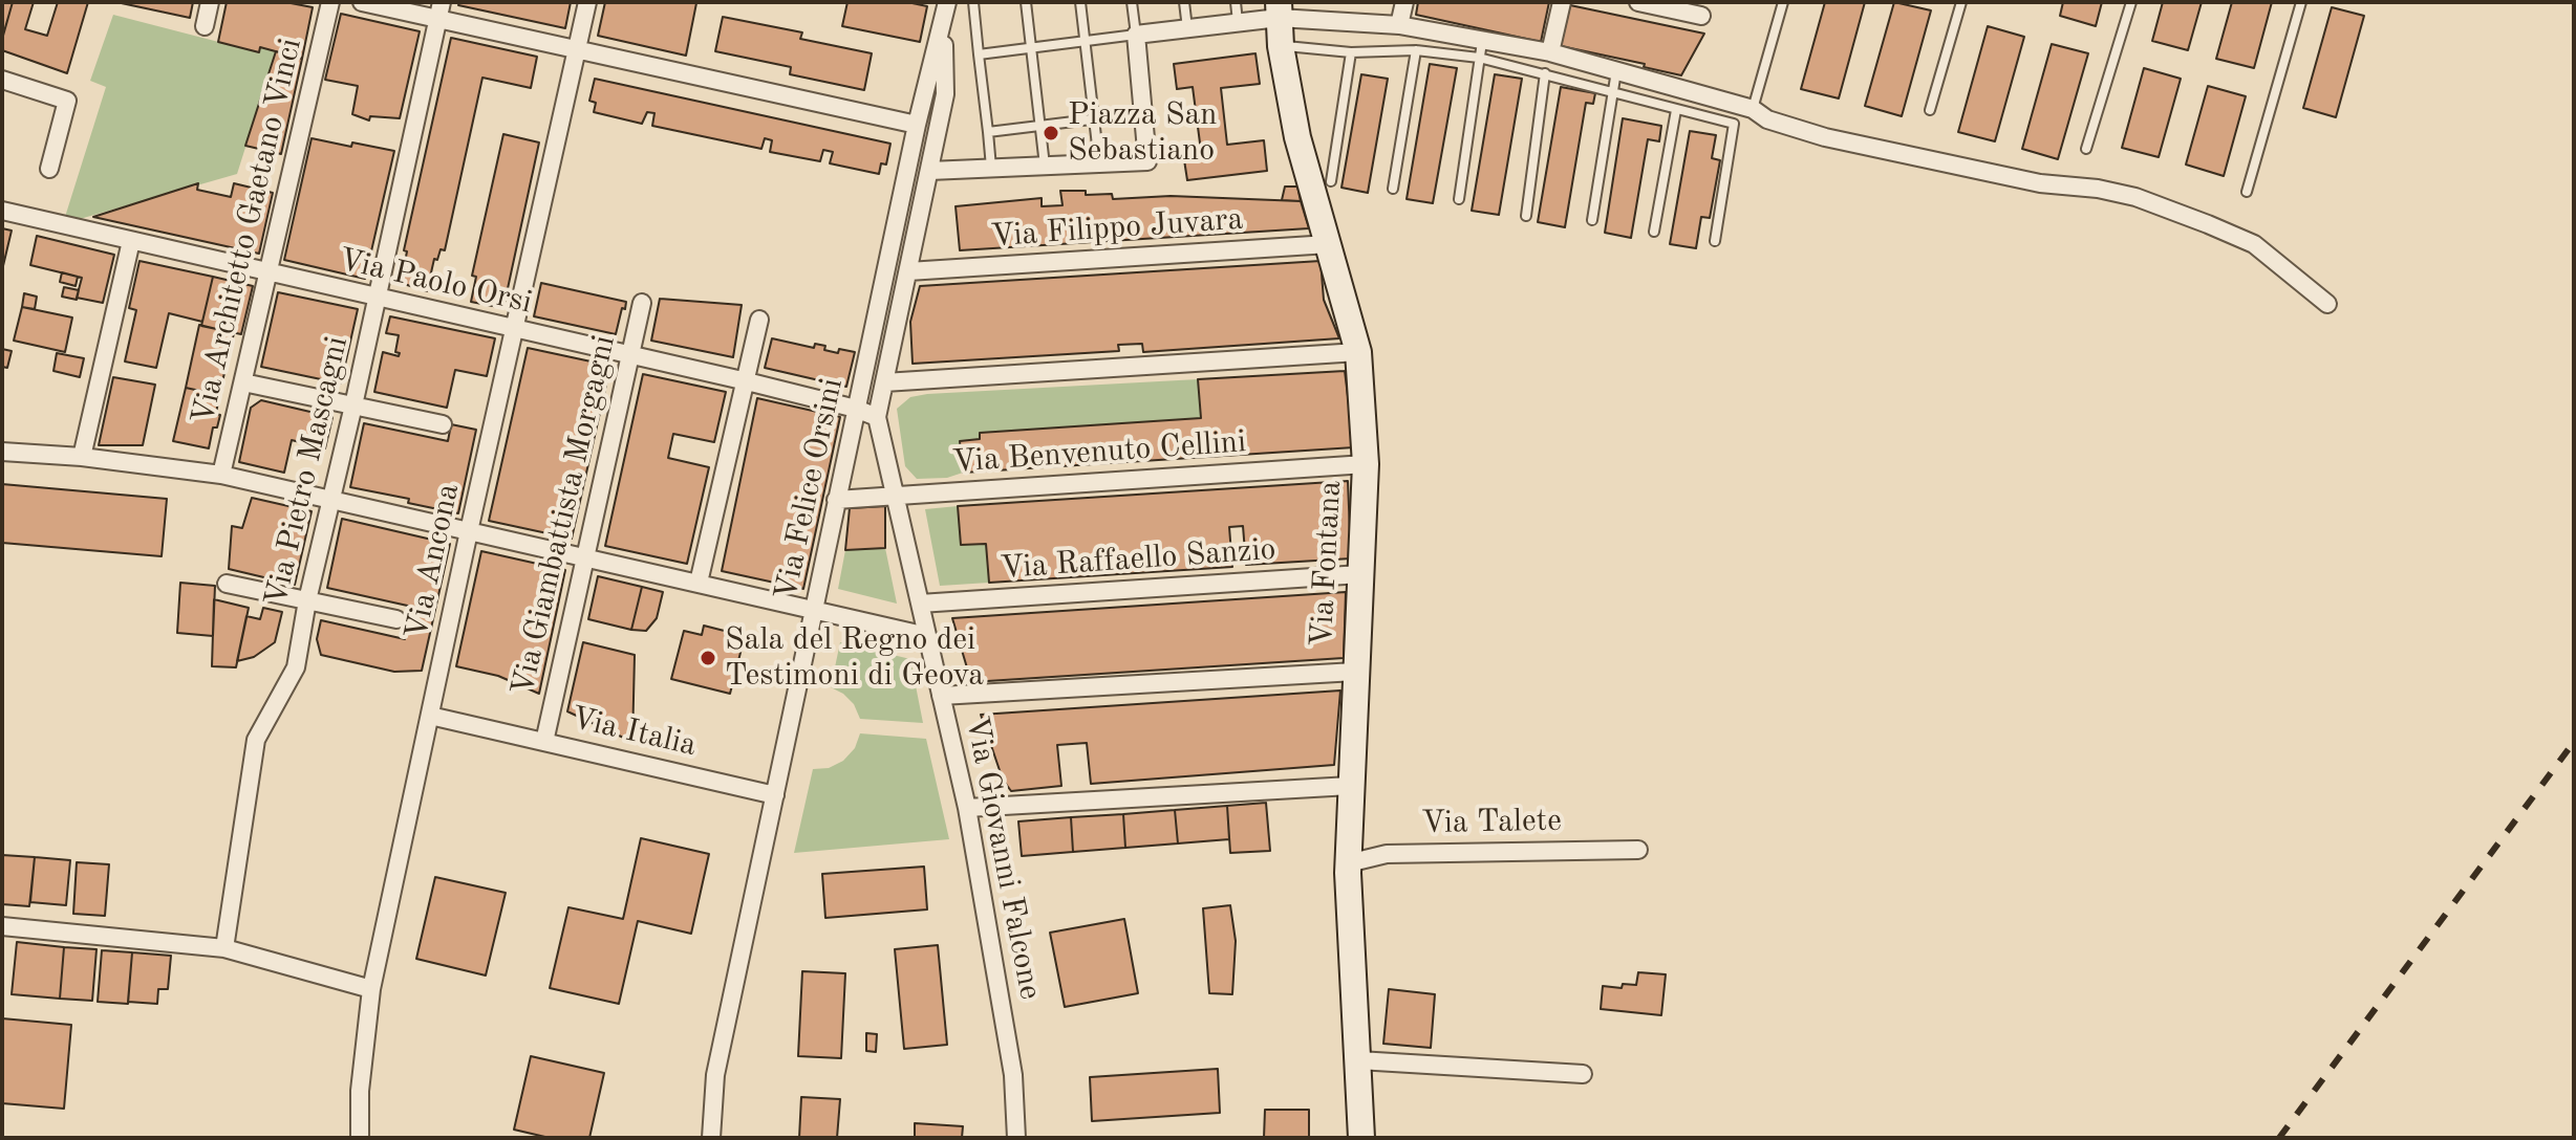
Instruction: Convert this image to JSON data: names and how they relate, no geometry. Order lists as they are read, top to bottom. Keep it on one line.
{"streets":{"street":["Via Filippo Juvara","Via Architetto Gaetano Vinci","Via Paolo Orsi","Via Benvenuto Cellini","Via Pietro Mascagni","Via Felice Orsini","Via Giambattista Morgagni","Via Raffaello Sanzio","Via Ancona","Via Fontana","Via Italia","Via Talete","Via Giovanni Falcone"]},"crossings":[["Via Filippo Juvara","Via Fontana"],["Via Architetto Gaetano Vinci","Via Paolo Orsi"],["Via Paolo Orsi","Via Pietro Mascagni"],["Via Paolo Orsi","Via Felice Orsini"],["Via Paolo Orsi","Via Giambattista Morgagni"],["Via Paolo Orsi","Via Ancona"],["Via Benvenuto Cellini","Via Felice Orsini"],["Via Benvenuto Cellini","Via Fontana"],["Via Benvenuto Cellini","Via Giovanni Falcone"],["Via Felice Orsini","Via Italia"],["Via Giambattista Morgagni","Via Italia"],["Via Raffaello Sanzio","Via Fontana"],["Via Raffaello Sanzio","Via Giovanni Falcone"],["Via Ancona","Via Italia"],["Via Fontana","Via Talete"]],"places":["Piazza San Sebastiano","Sala del Regno dei Testimoni di Geova"]}
